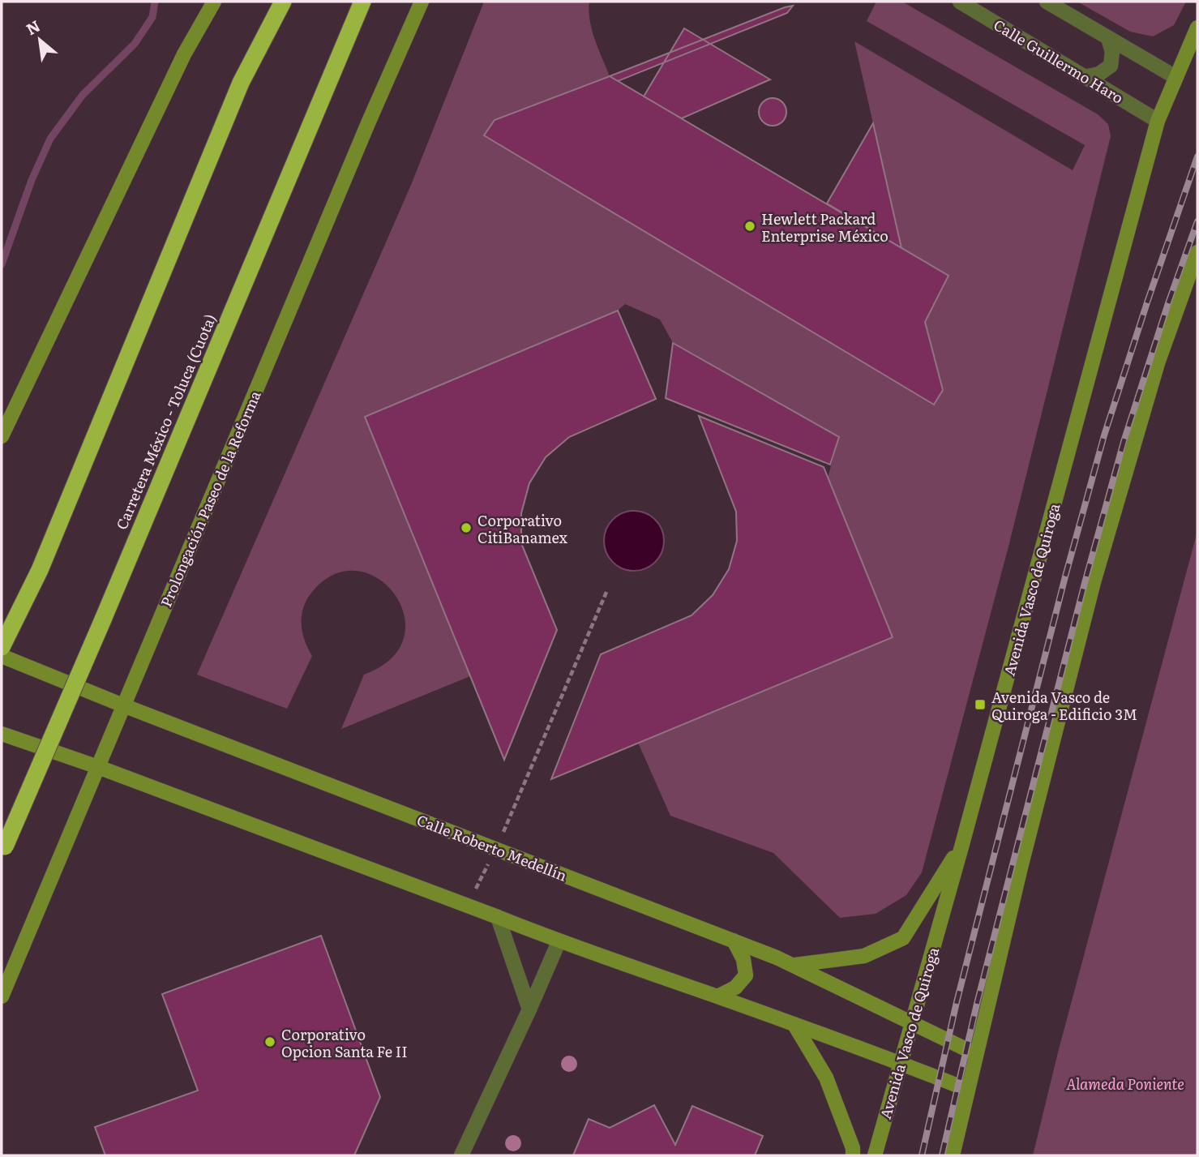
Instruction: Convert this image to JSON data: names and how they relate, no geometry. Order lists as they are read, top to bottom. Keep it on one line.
{"streets":{"highway":["Carretera México - Toluca (Cuota)"],"main road":["Prolongación Paseo de la Reforma","Avenida Vasco de Quiroga","Calle Roberto Medellín"],"street":["Calle Guillermo Haro"]},"crossings":[["Calle Guillermo Haro","Avenida Vasco de Quiroga"],["Prolongación Paseo de la Reforma","Calle Roberto Medellín"],["Avenida Vasco de Quiroga","Calle Roberto Medellín"]],"parks":["Alameda Poniente"],"places":{"other":["Hewlett Packard Enterprise México","Corporativo CitiBanamex","Corporativo Opcion Santa Fe II"],"transit":["Avenida Vasco de Quiroga - Edificio 3M"]},"north":"top left"}
